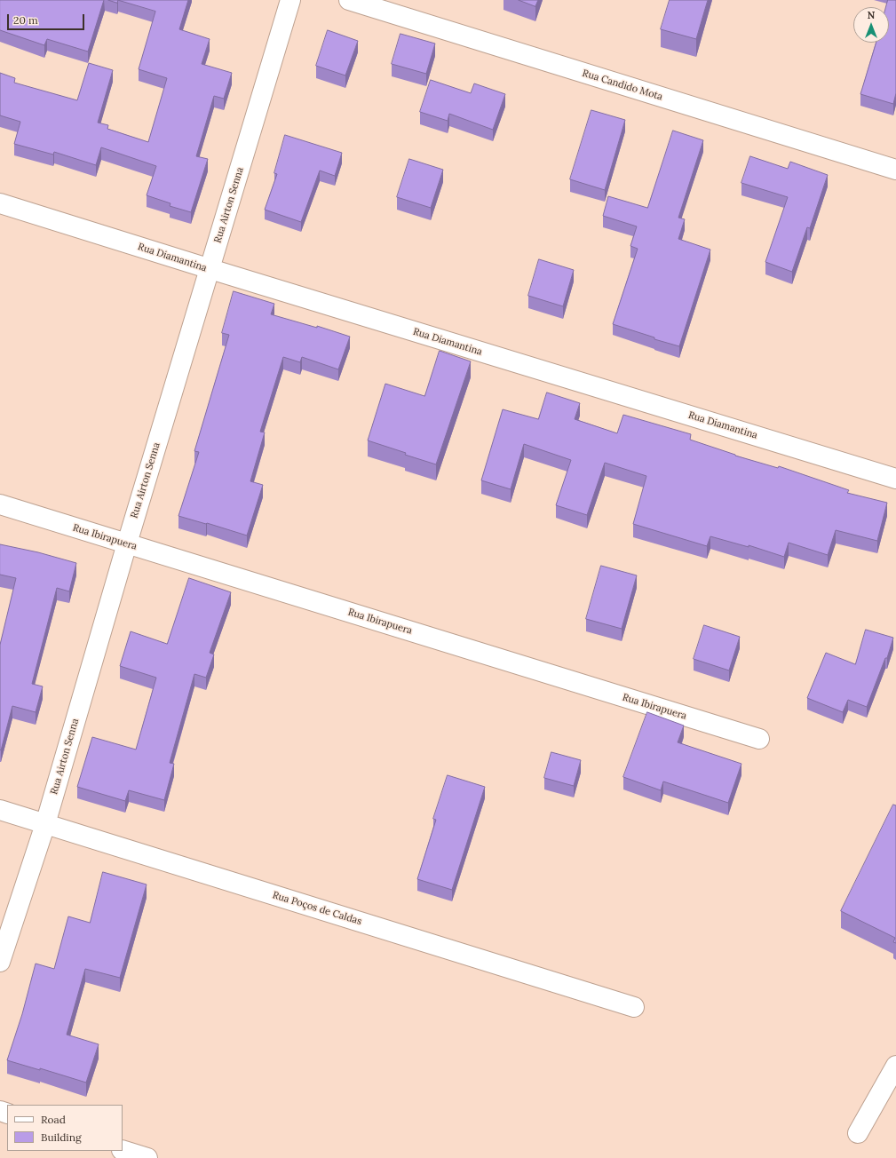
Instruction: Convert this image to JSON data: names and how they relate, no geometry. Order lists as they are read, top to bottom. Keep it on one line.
{"streets":{"street":["Rua Candido Mota","Rua Airton Senna","Rua Diamantina","Rua Ibirapuera","Rua Poços de Caldas"]},"crossings":[["Rua Airton Senna","Rua Diamantina"],["Rua Airton Senna","Rua Ibirapuera"],["Rua Airton Senna","Rua Poços de Caldas"]],"legend":["Road","Building"],"scale_bar":"20 m","north":"top"}
